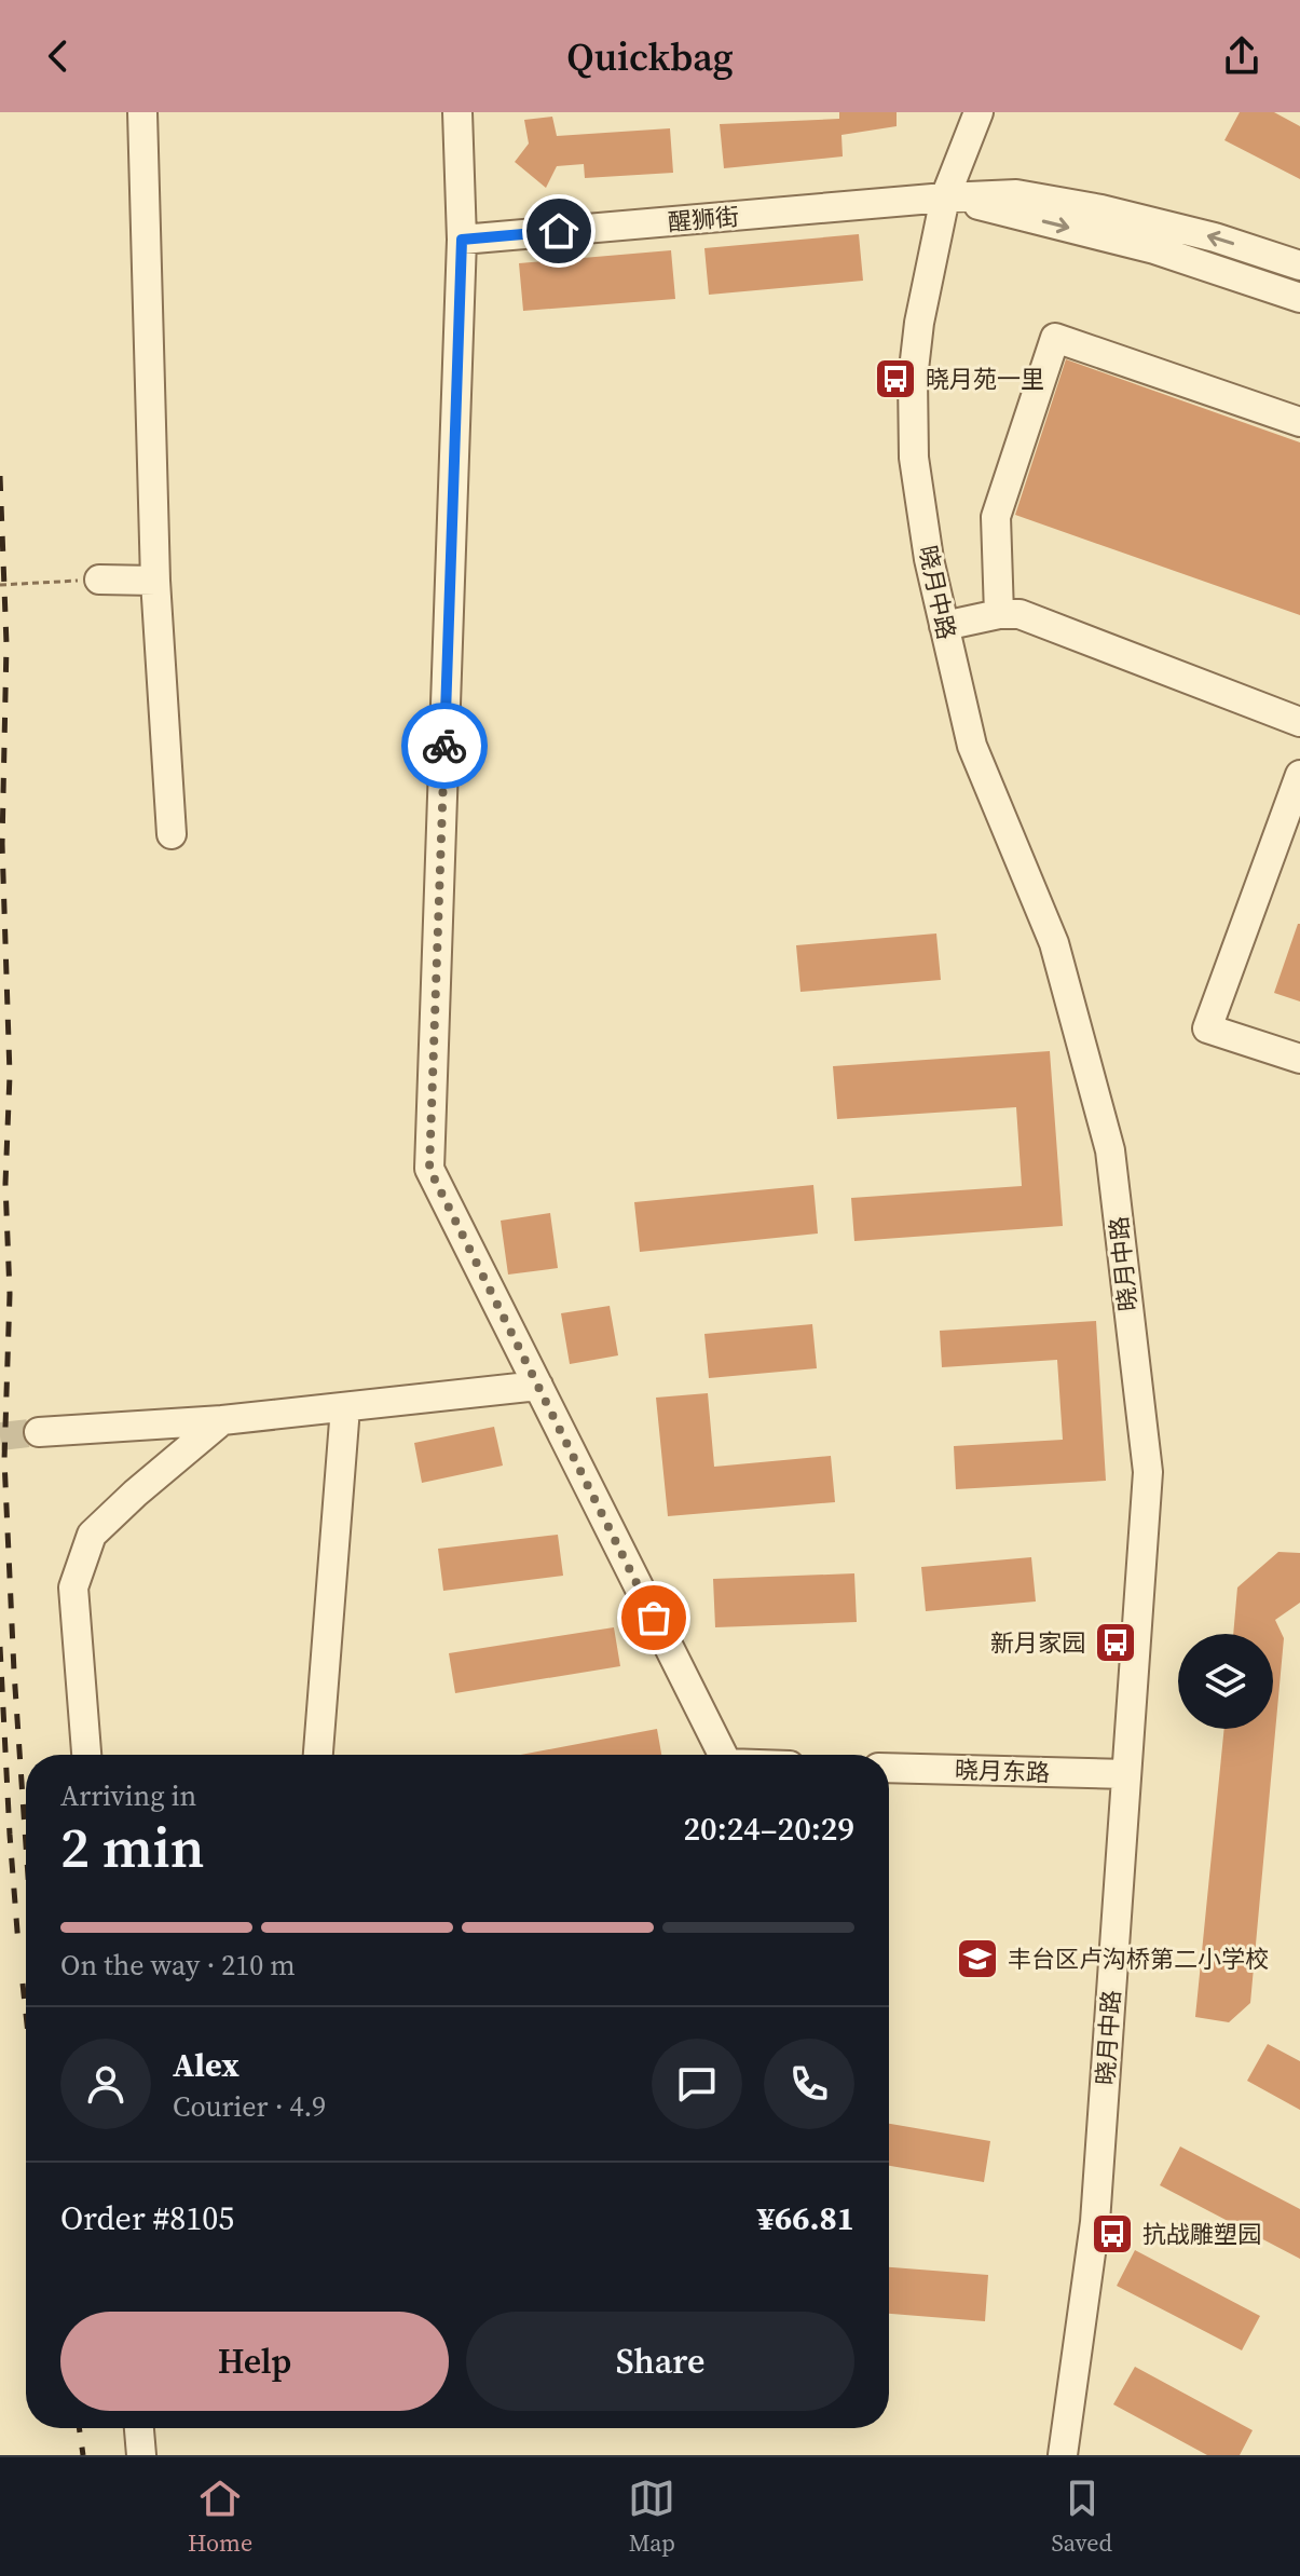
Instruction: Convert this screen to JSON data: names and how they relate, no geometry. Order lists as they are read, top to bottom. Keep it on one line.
{"streets":{"street":["醒狮街","晓月中路","晓月东路"]},"crossings":[["醒狮街","晓月中路"],["晓月中路","晓月东路"]],"places":{"bus stop":["晓月苑一里","新月家园","抗战雕塑园"],"school or university":["丰台区卢沟桥第二小学校"]},"page":{"header":"Quickbag","heading":["2 min","Arriving in","20:24–20:29"],"panel":["Alex","Courier · 4.9","Order #8105","¥66.81"],"bar":"On the way · 210 m","buttons":["Help","Share"],"tabs":["Home","Map","Saved"]}}
